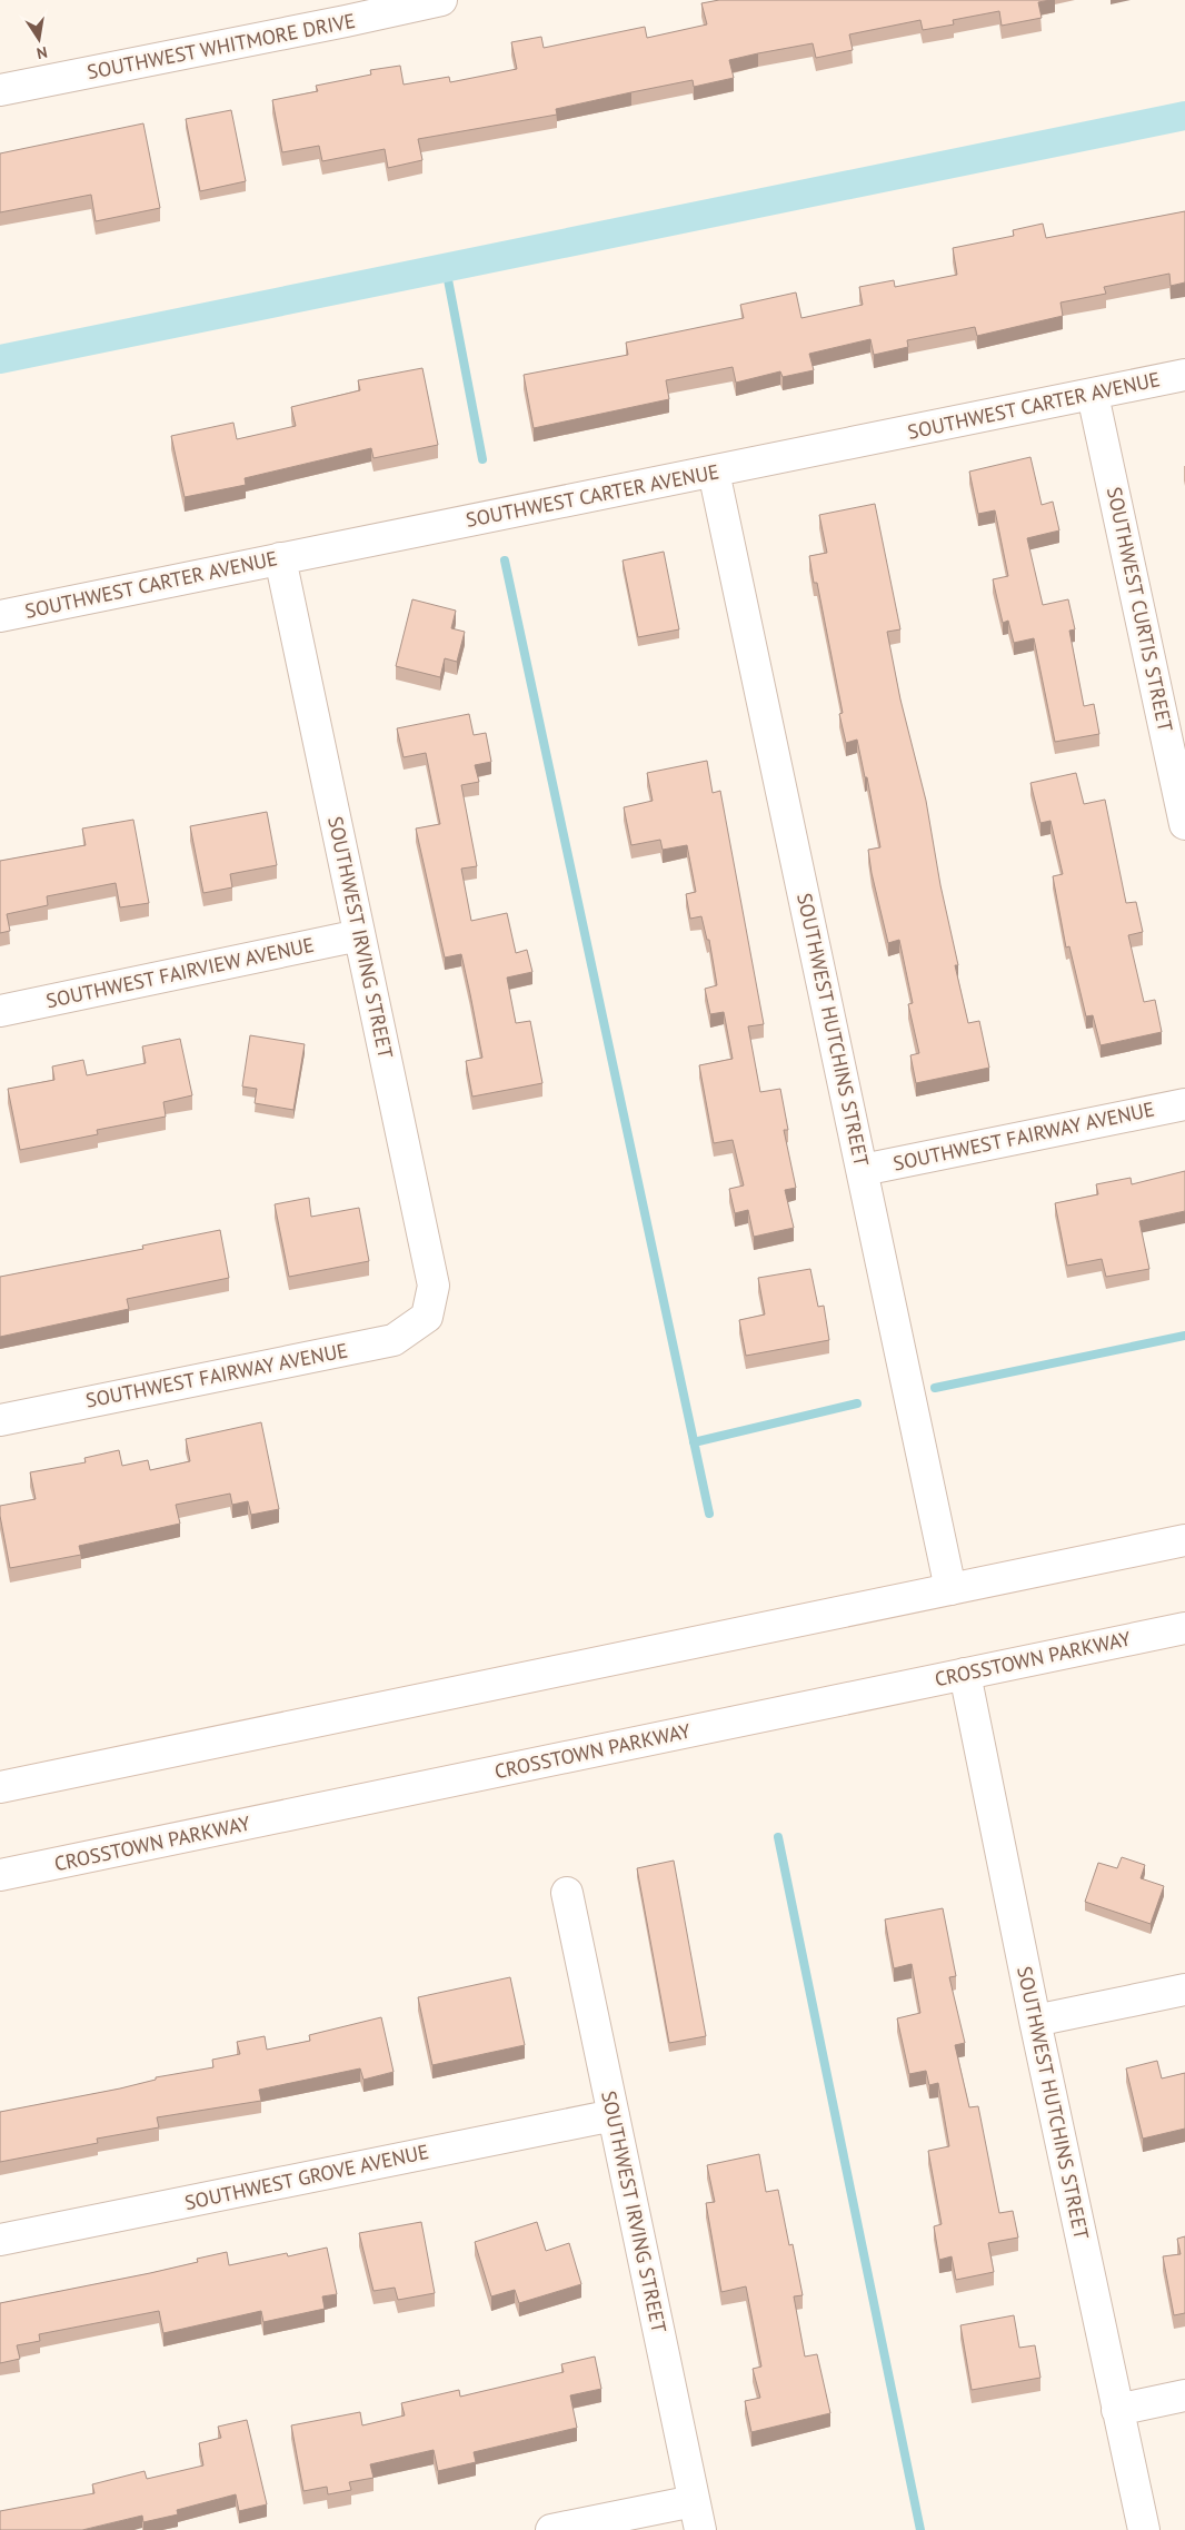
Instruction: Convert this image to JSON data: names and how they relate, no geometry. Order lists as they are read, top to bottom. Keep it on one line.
{"streets":{"street":["SOUTHWEST WHITMORE DRIVE","SOUTHWEST CARTER AVENUE","SOUTHWEST CURTIS STREET","SOUTHWEST IRVING STREET","SOUTHWEST FAIRVIEW AVENUE","SOUTHWEST HUTCHINS STREET","SOUTHWEST FAIRWAY AVENUE","CROSSTOWN PARKWAY","SOUTHWEST GROVE AVENUE"]},"crossings":[["SOUTHWEST CARTER AVENUE","SOUTHWEST CURTIS STREET"],["SOUTHWEST CARTER AVENUE","SOUTHWEST IRVING STREET"],["SOUTHWEST CARTER AVENUE","SOUTHWEST HUTCHINS STREET"],["SOUTHWEST IRVING STREET","SOUTHWEST FAIRVIEW AVENUE"],["SOUTHWEST IRVING STREET","SOUTHWEST FAIRWAY AVENUE"],["SOUTHWEST IRVING STREET","SOUTHWEST GROVE AVENUE"],["SOUTHWEST HUTCHINS STREET","SOUTHWEST FAIRWAY AVENUE"],["SOUTHWEST HUTCHINS STREET","CROSSTOWN PARKWAY"]],"north":"bottom"}
